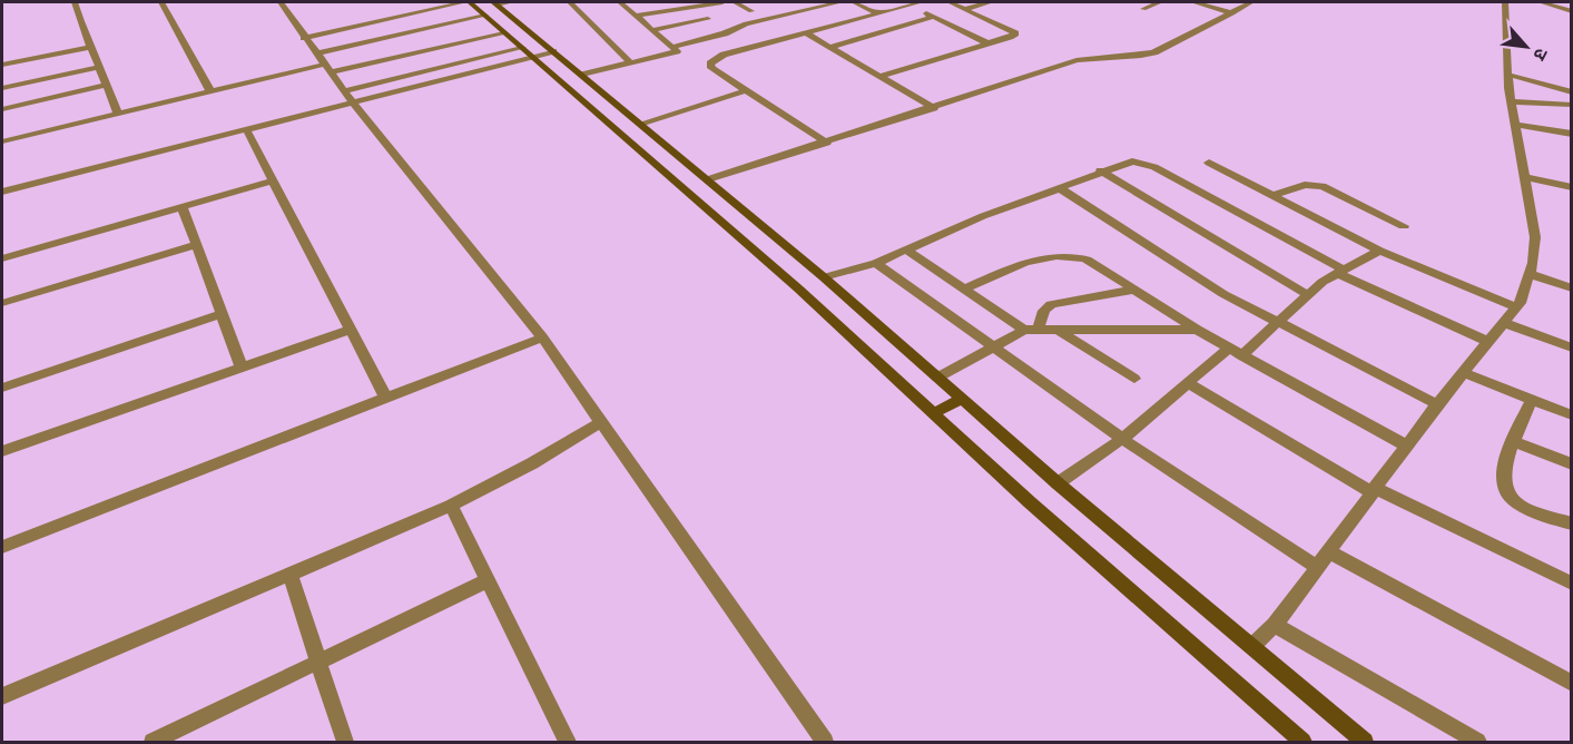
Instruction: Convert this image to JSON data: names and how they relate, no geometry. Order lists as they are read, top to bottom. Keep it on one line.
{"north":"bottom right"}
